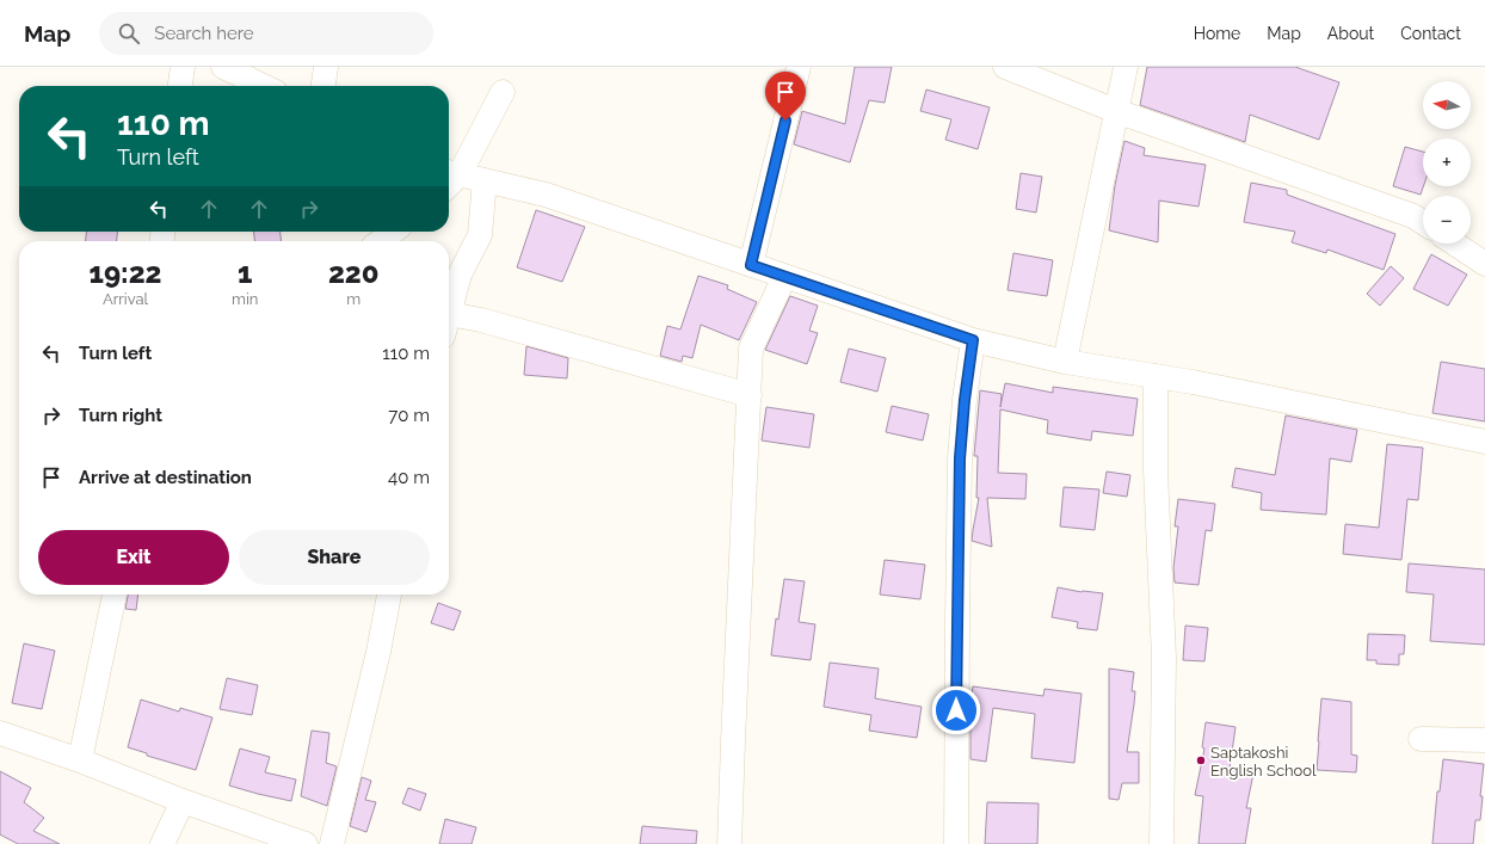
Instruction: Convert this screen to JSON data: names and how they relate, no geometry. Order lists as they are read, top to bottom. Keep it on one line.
{"places":["Saptakoshi English School"],"north":"left","page":{"header":"Map","search":"Search here","nav":["Home","Map","About","Contact"],"map_buttons":["+","−"],"turn":["110 m","Turn left"],"eta":["19:22","Arrival","1","min","220","m"],"list":[{"name":"Turn left","value":"110 m"},{"name":"Turn right","value":"70 m"},{"name":"Arrive at destination","value":"40 m"}],"buttons":["Exit","Share"]}}
